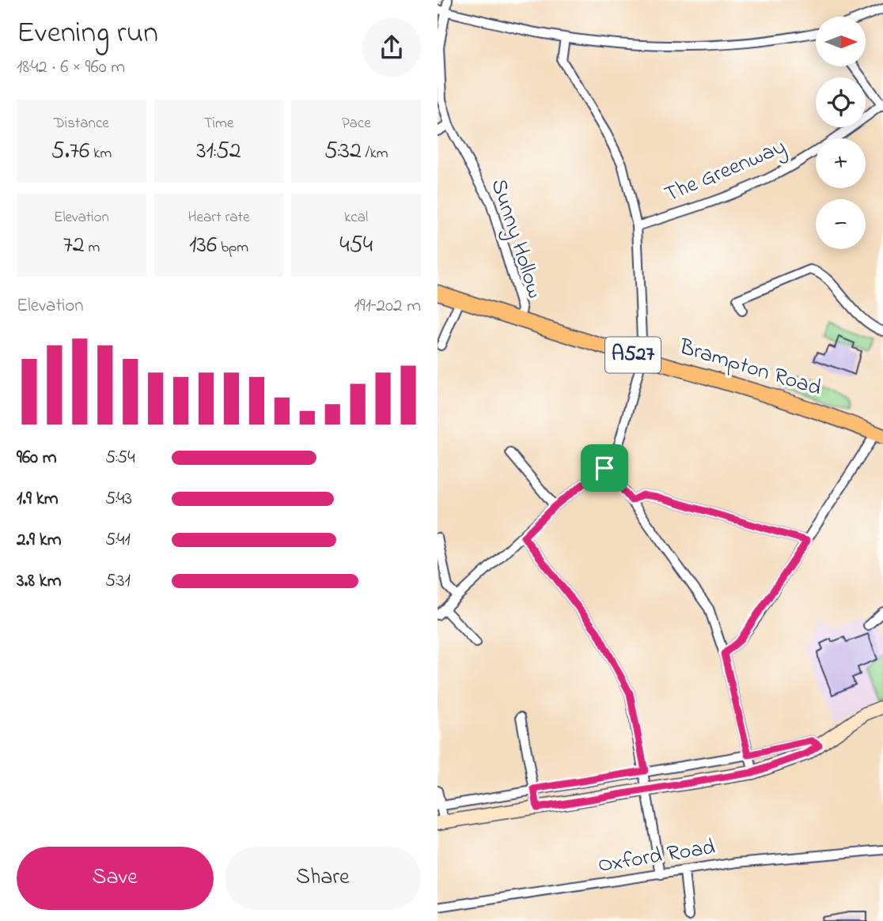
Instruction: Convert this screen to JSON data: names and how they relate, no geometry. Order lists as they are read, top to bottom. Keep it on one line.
{"streets":{"highway":["A527","Brampton Road"],"street":["The Greenway","Sunny Hollow","Oxford Road"]},"crossings":[["Sunny Hollow","Brampton Road"]],"north":"right","page":{"heading":["Evening run","18:42 · 6 × 960 m"],"map_buttons":["+","−"],"stats":[["Distance","5.76 km"],["Time","31:52"],["Pace","5:32 /km"],["Elevation","72 m"],["Heart rate","136 bpm"],["kcal","454"]],"chart":["Elevation","191–202 m"],"list":[{"name":"960 m","note":"5:54"},{"name":"1.9 km","note":"5:43"},{"name":"2.9 km","note":"5:41"},{"name":"3.8 km","note":"5:31"}],"buttons":["Save","Share"]}}
